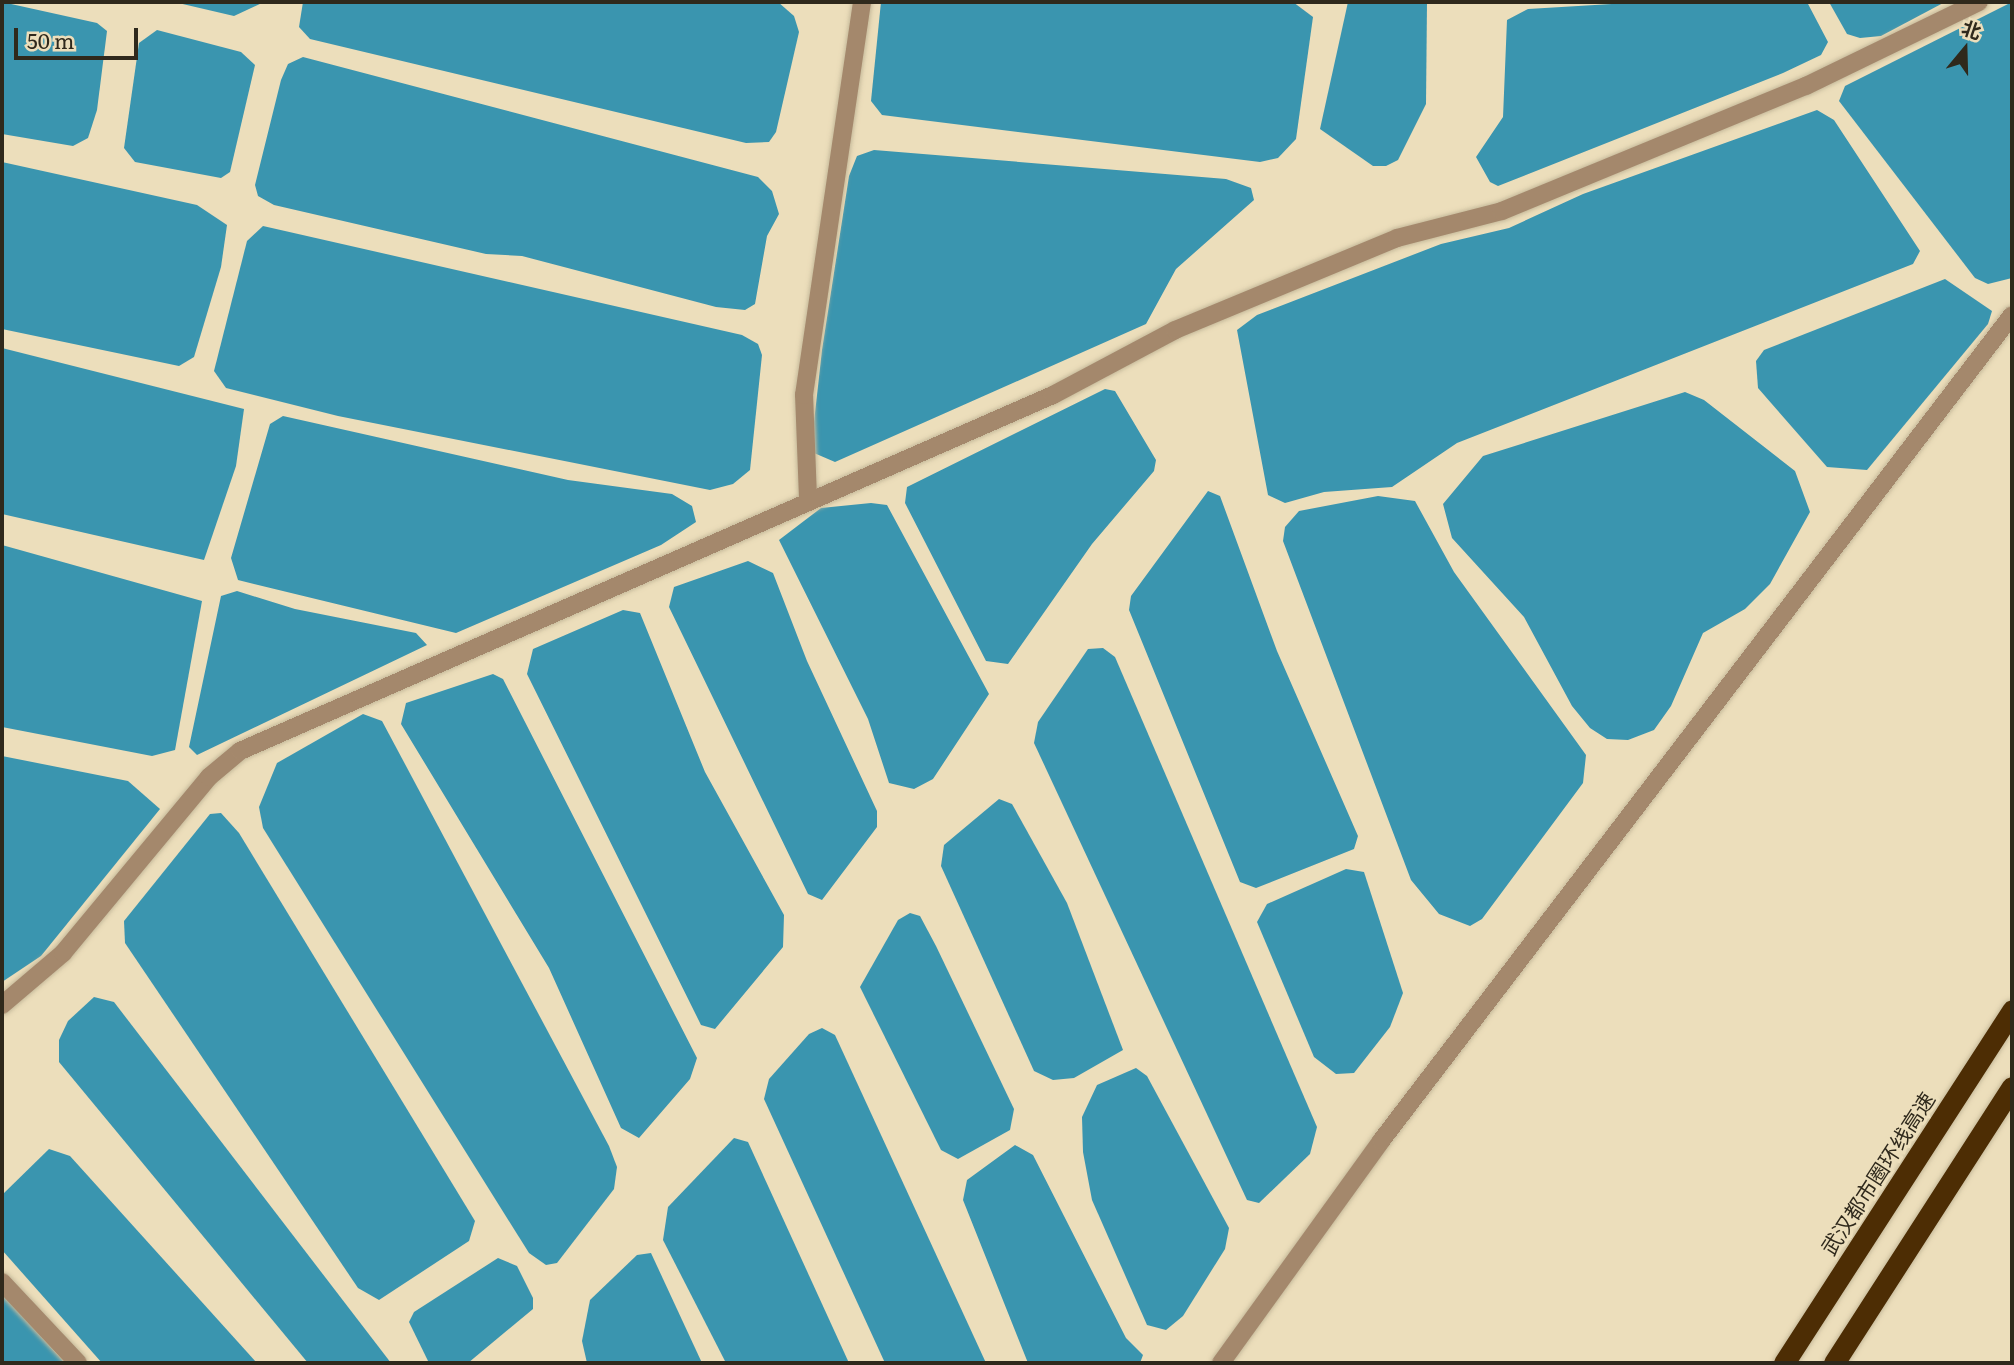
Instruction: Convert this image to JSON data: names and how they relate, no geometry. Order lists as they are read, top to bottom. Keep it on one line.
{"streets":{"highway":["武汉都市圈环线高速"]},"scale_bar":"50 m","north":"top"}
